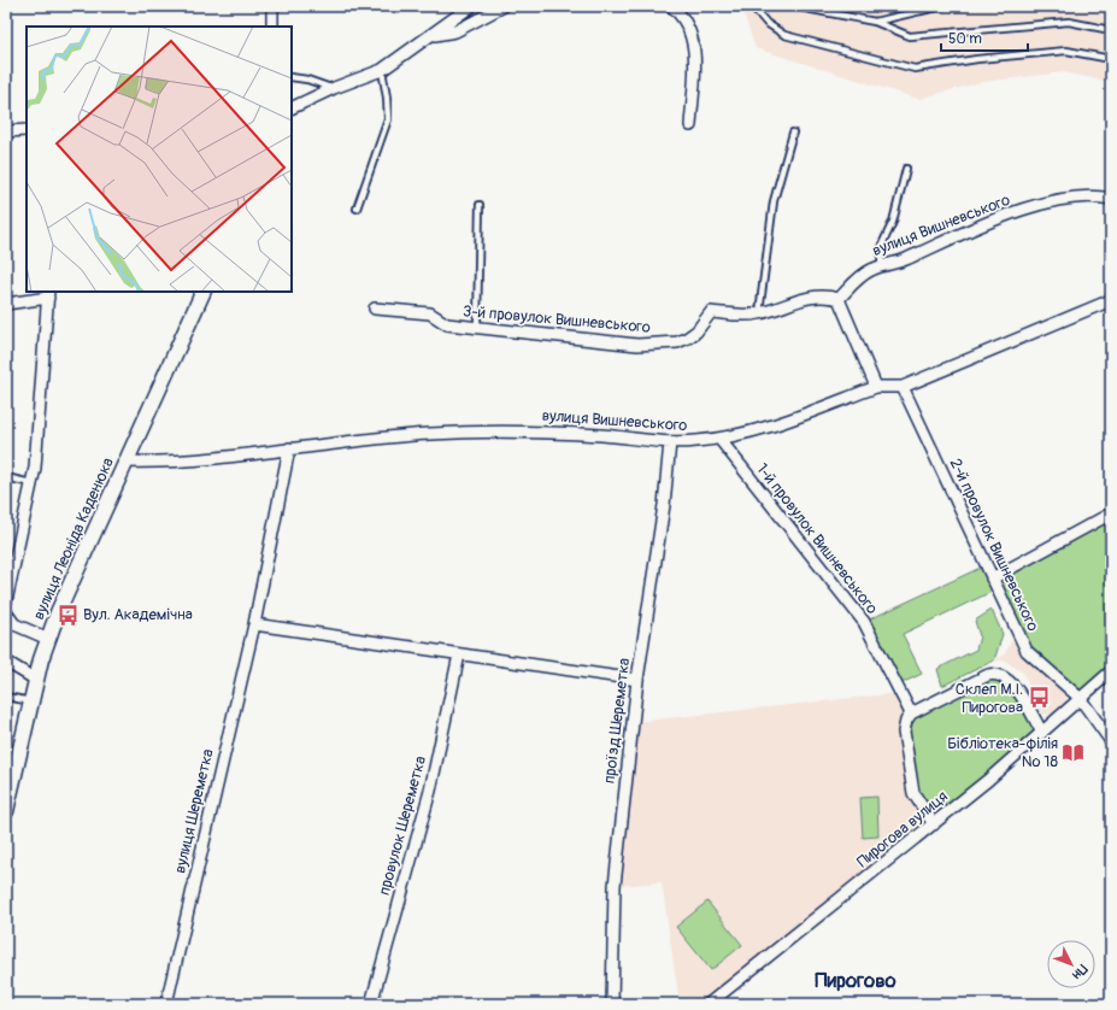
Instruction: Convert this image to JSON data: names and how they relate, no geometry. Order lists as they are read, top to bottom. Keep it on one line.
{"streets":{"street":["вулиця Вишневського","3-й провулок Вишневського","вулиця Леоніда Каденюка","1-й провулок Вишневського","2-й провулок Вишневського","проїзд Шереметка","вулиця Шереметка","провулок Шереметка","Пирогова вулиця"]},"crossings":[["вулиця Вишневського","3-й провулок Вишневського"],["вулиця Вишневського","вулиця Леоніда Каденюка"],["вулиця Вишневського","1-й провулок Вишневського"],["вулиця Вишневського","проїзд Шереметка"],["вулиця Вишневського","вулиця Шереметка"],["2-й провулок Вишневського","Пирогова вулиця"]],"districts":["Пирогово"],"places":{"bus stop":["Вул. Академічна","Склеп М.І. Пирогова"],"library":["Бібліотека-філія № 18"]},"scale_bar":"50 m","north":"bottom right"}
